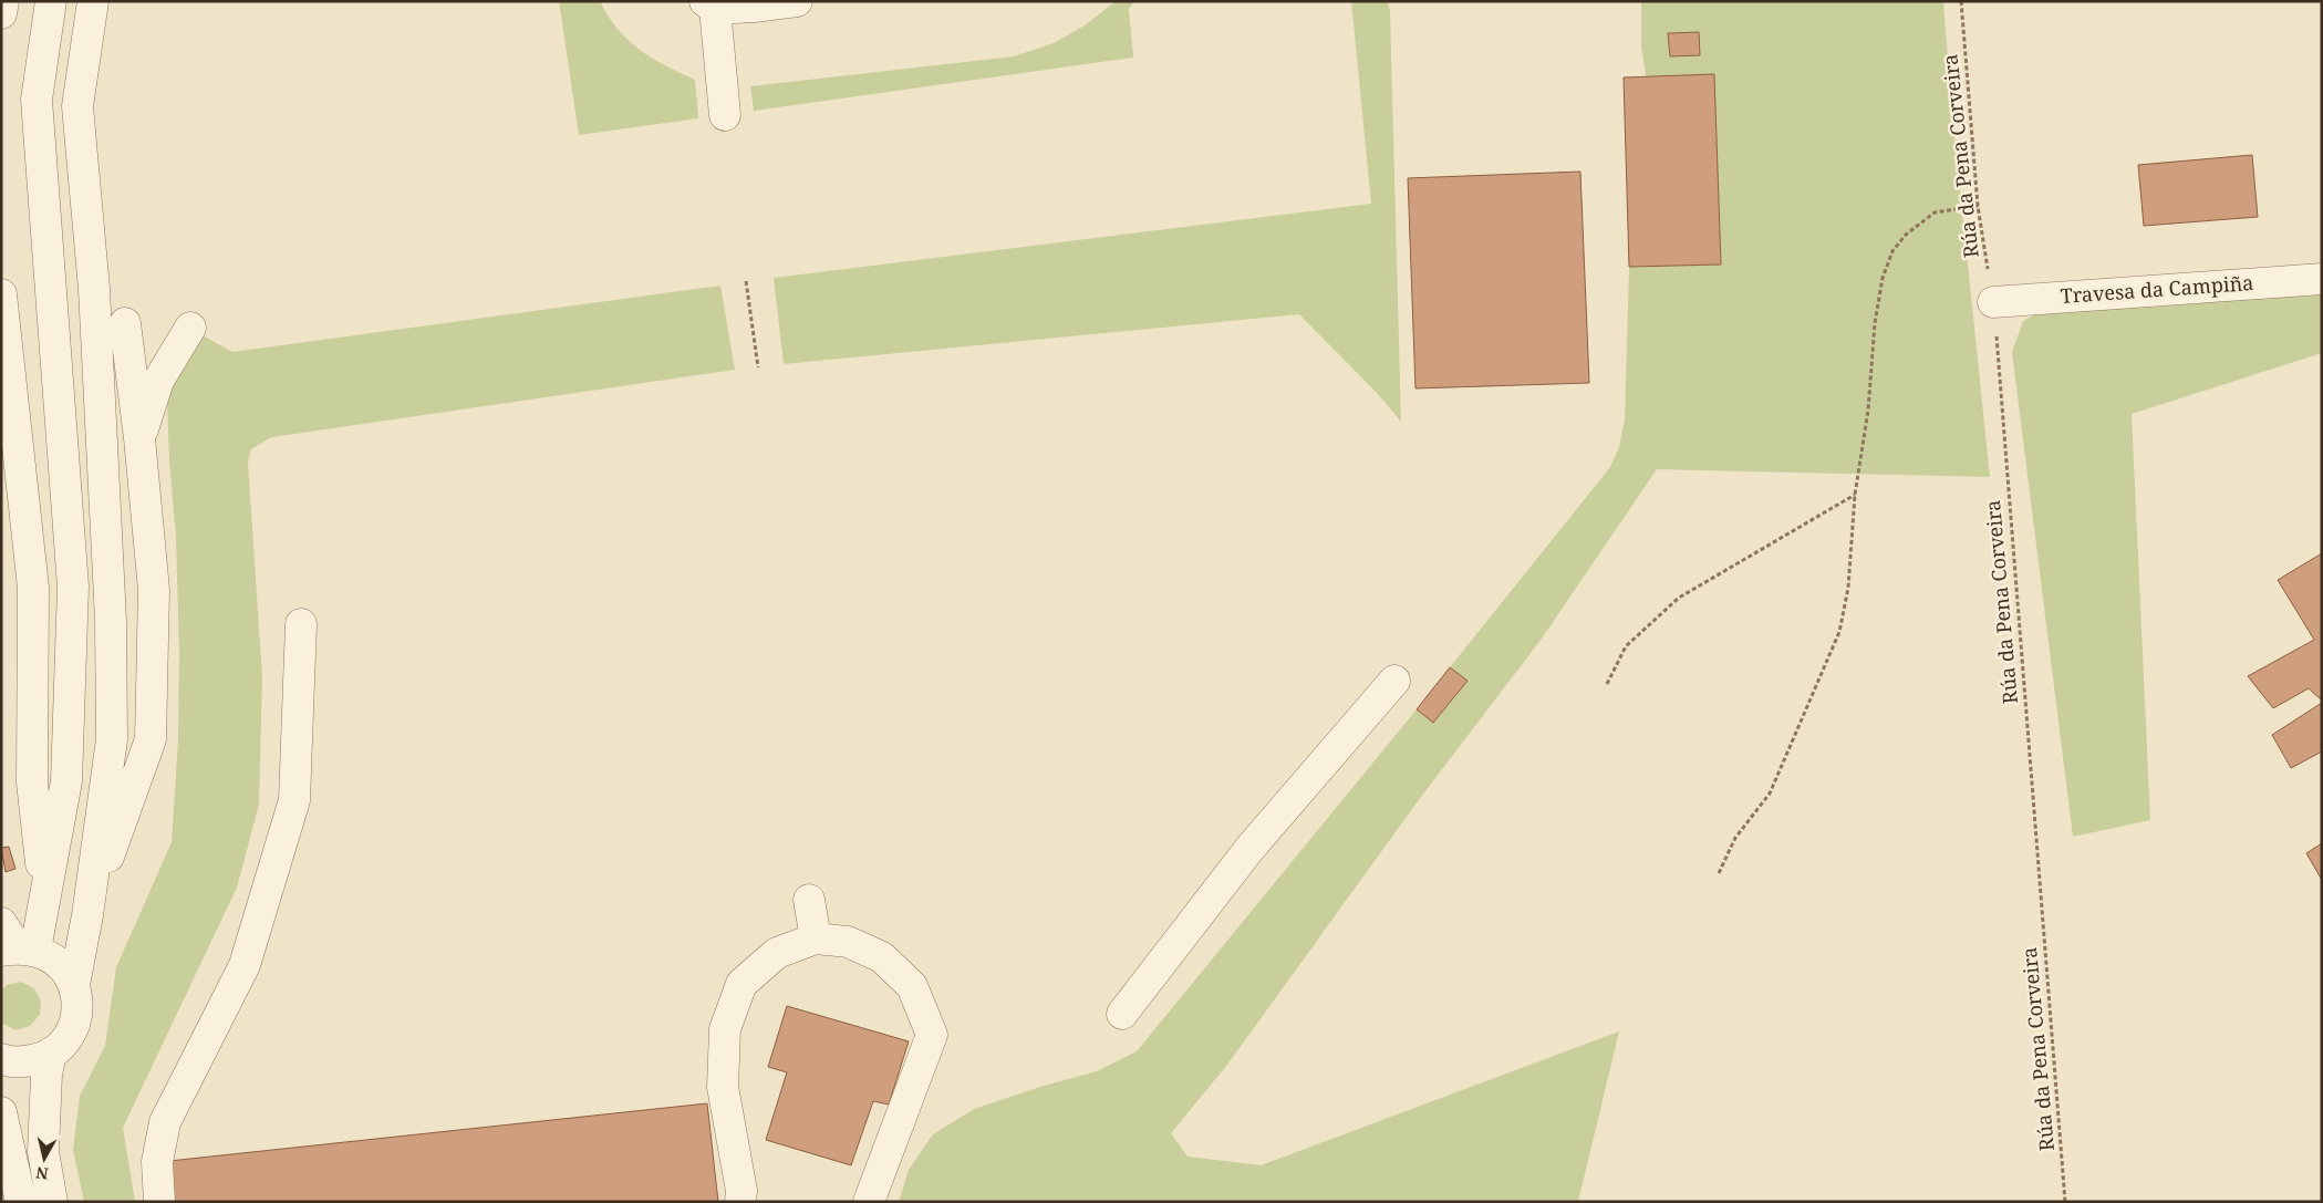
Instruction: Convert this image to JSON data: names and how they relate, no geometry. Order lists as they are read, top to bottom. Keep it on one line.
{"streets":{"street":["Travesa da Campiña"],"path":["Rúa da Pena Corveira"]},"crossings":[["Rúa da Pena Corveira","Travesa da Campiña"]],"north":"bottom"}
